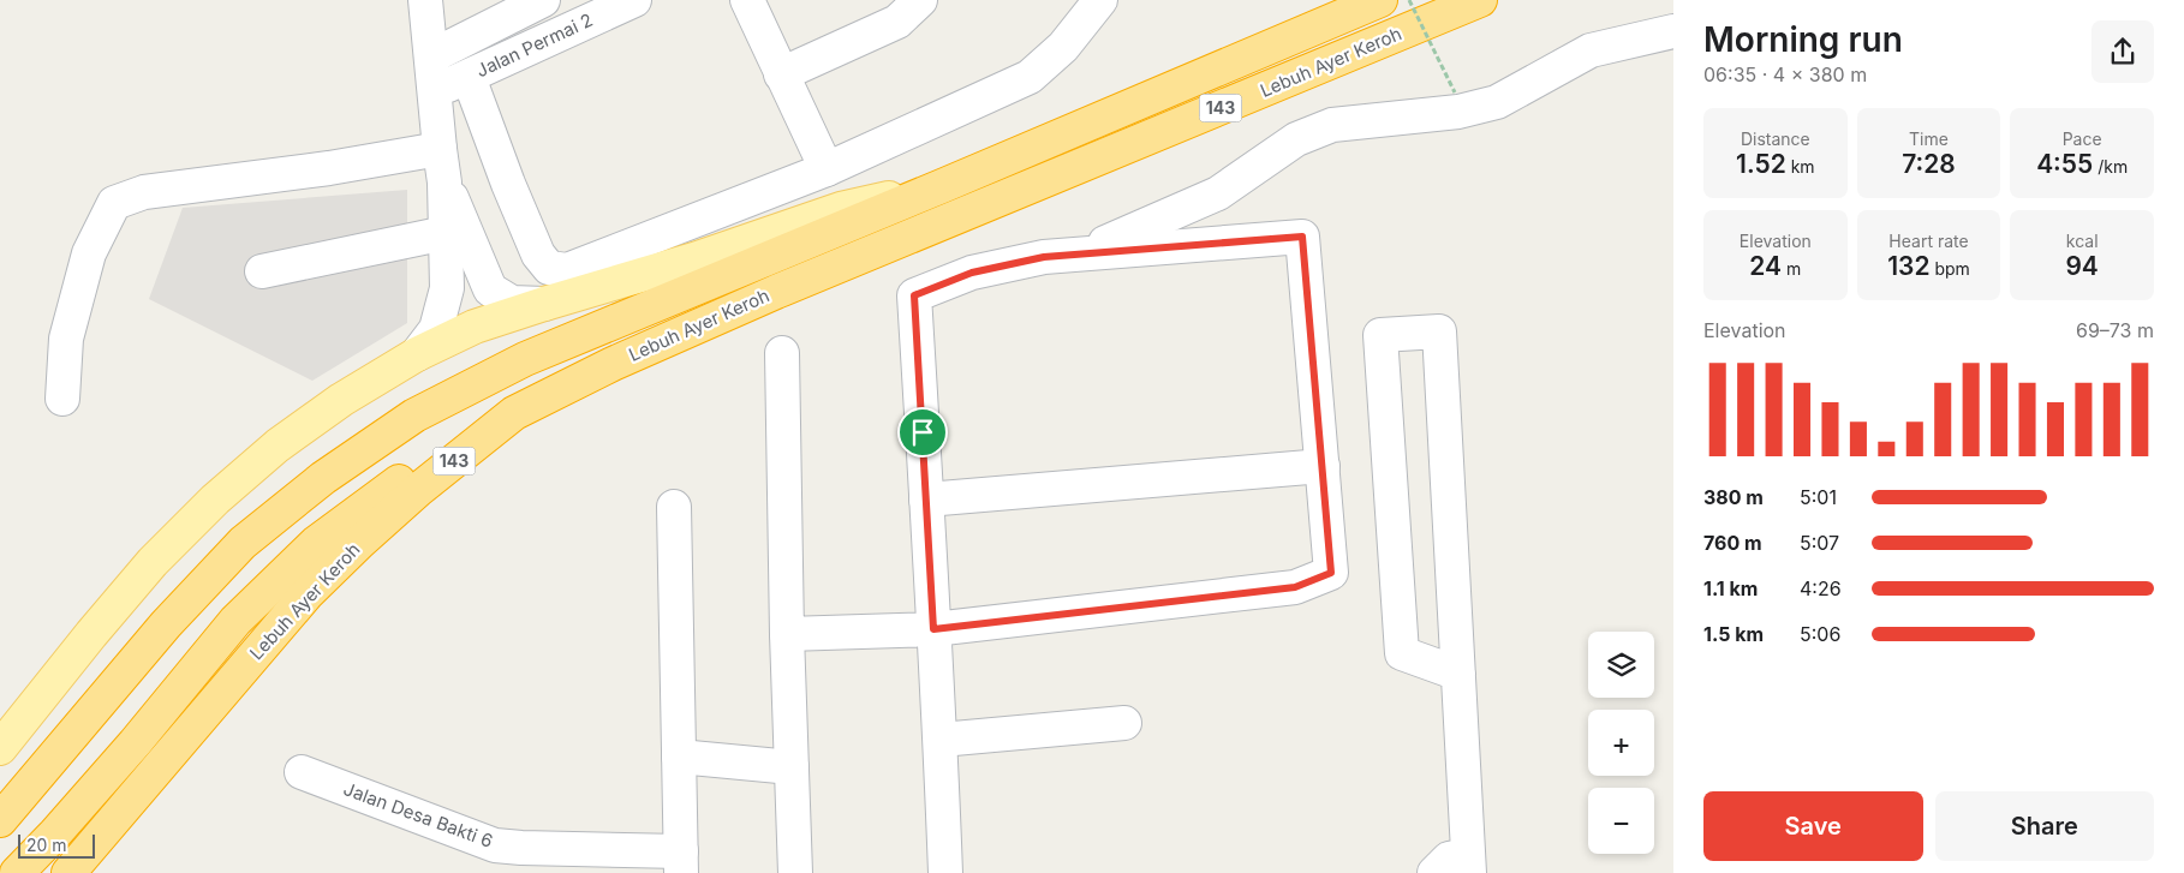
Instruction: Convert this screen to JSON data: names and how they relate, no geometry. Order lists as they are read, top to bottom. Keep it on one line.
{"streets":{"highway":["Lebuh Ayer Keroh","143"],"street":["Jalan Permai 2","Jalan Desa Bakti 6"]},"scale_bar":"20 m","page":{"heading":["Morning run","06:35 · 4 × 380 m"],"stats":[["Distance","1.52 km"],["Time","7:28"],["Pace","4:55 /km"],["Elevation","24 m"],["Heart rate","132 bpm"],["kcal","94"]],"chart":["Elevation","69–73 m"],"list":[{"name":"380 m","note":"5:01"},{"name":"760 m","note":"5:07"},{"name":"1.1 km","note":"4:26"},{"name":"1.5 km","note":"5:06"}],"map_buttons":["+","−"],"buttons":["Save","Share"],"scale":"20 m"}}
